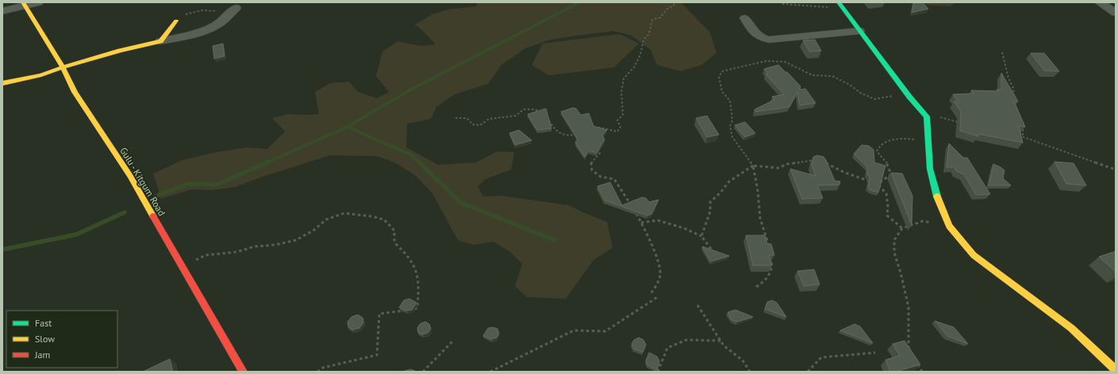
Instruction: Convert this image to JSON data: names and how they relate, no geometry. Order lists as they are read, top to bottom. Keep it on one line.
{"streets":{"street":["Gulu - Kitgum Road"]},"legend":["Fast","Slow","Jam"]}
